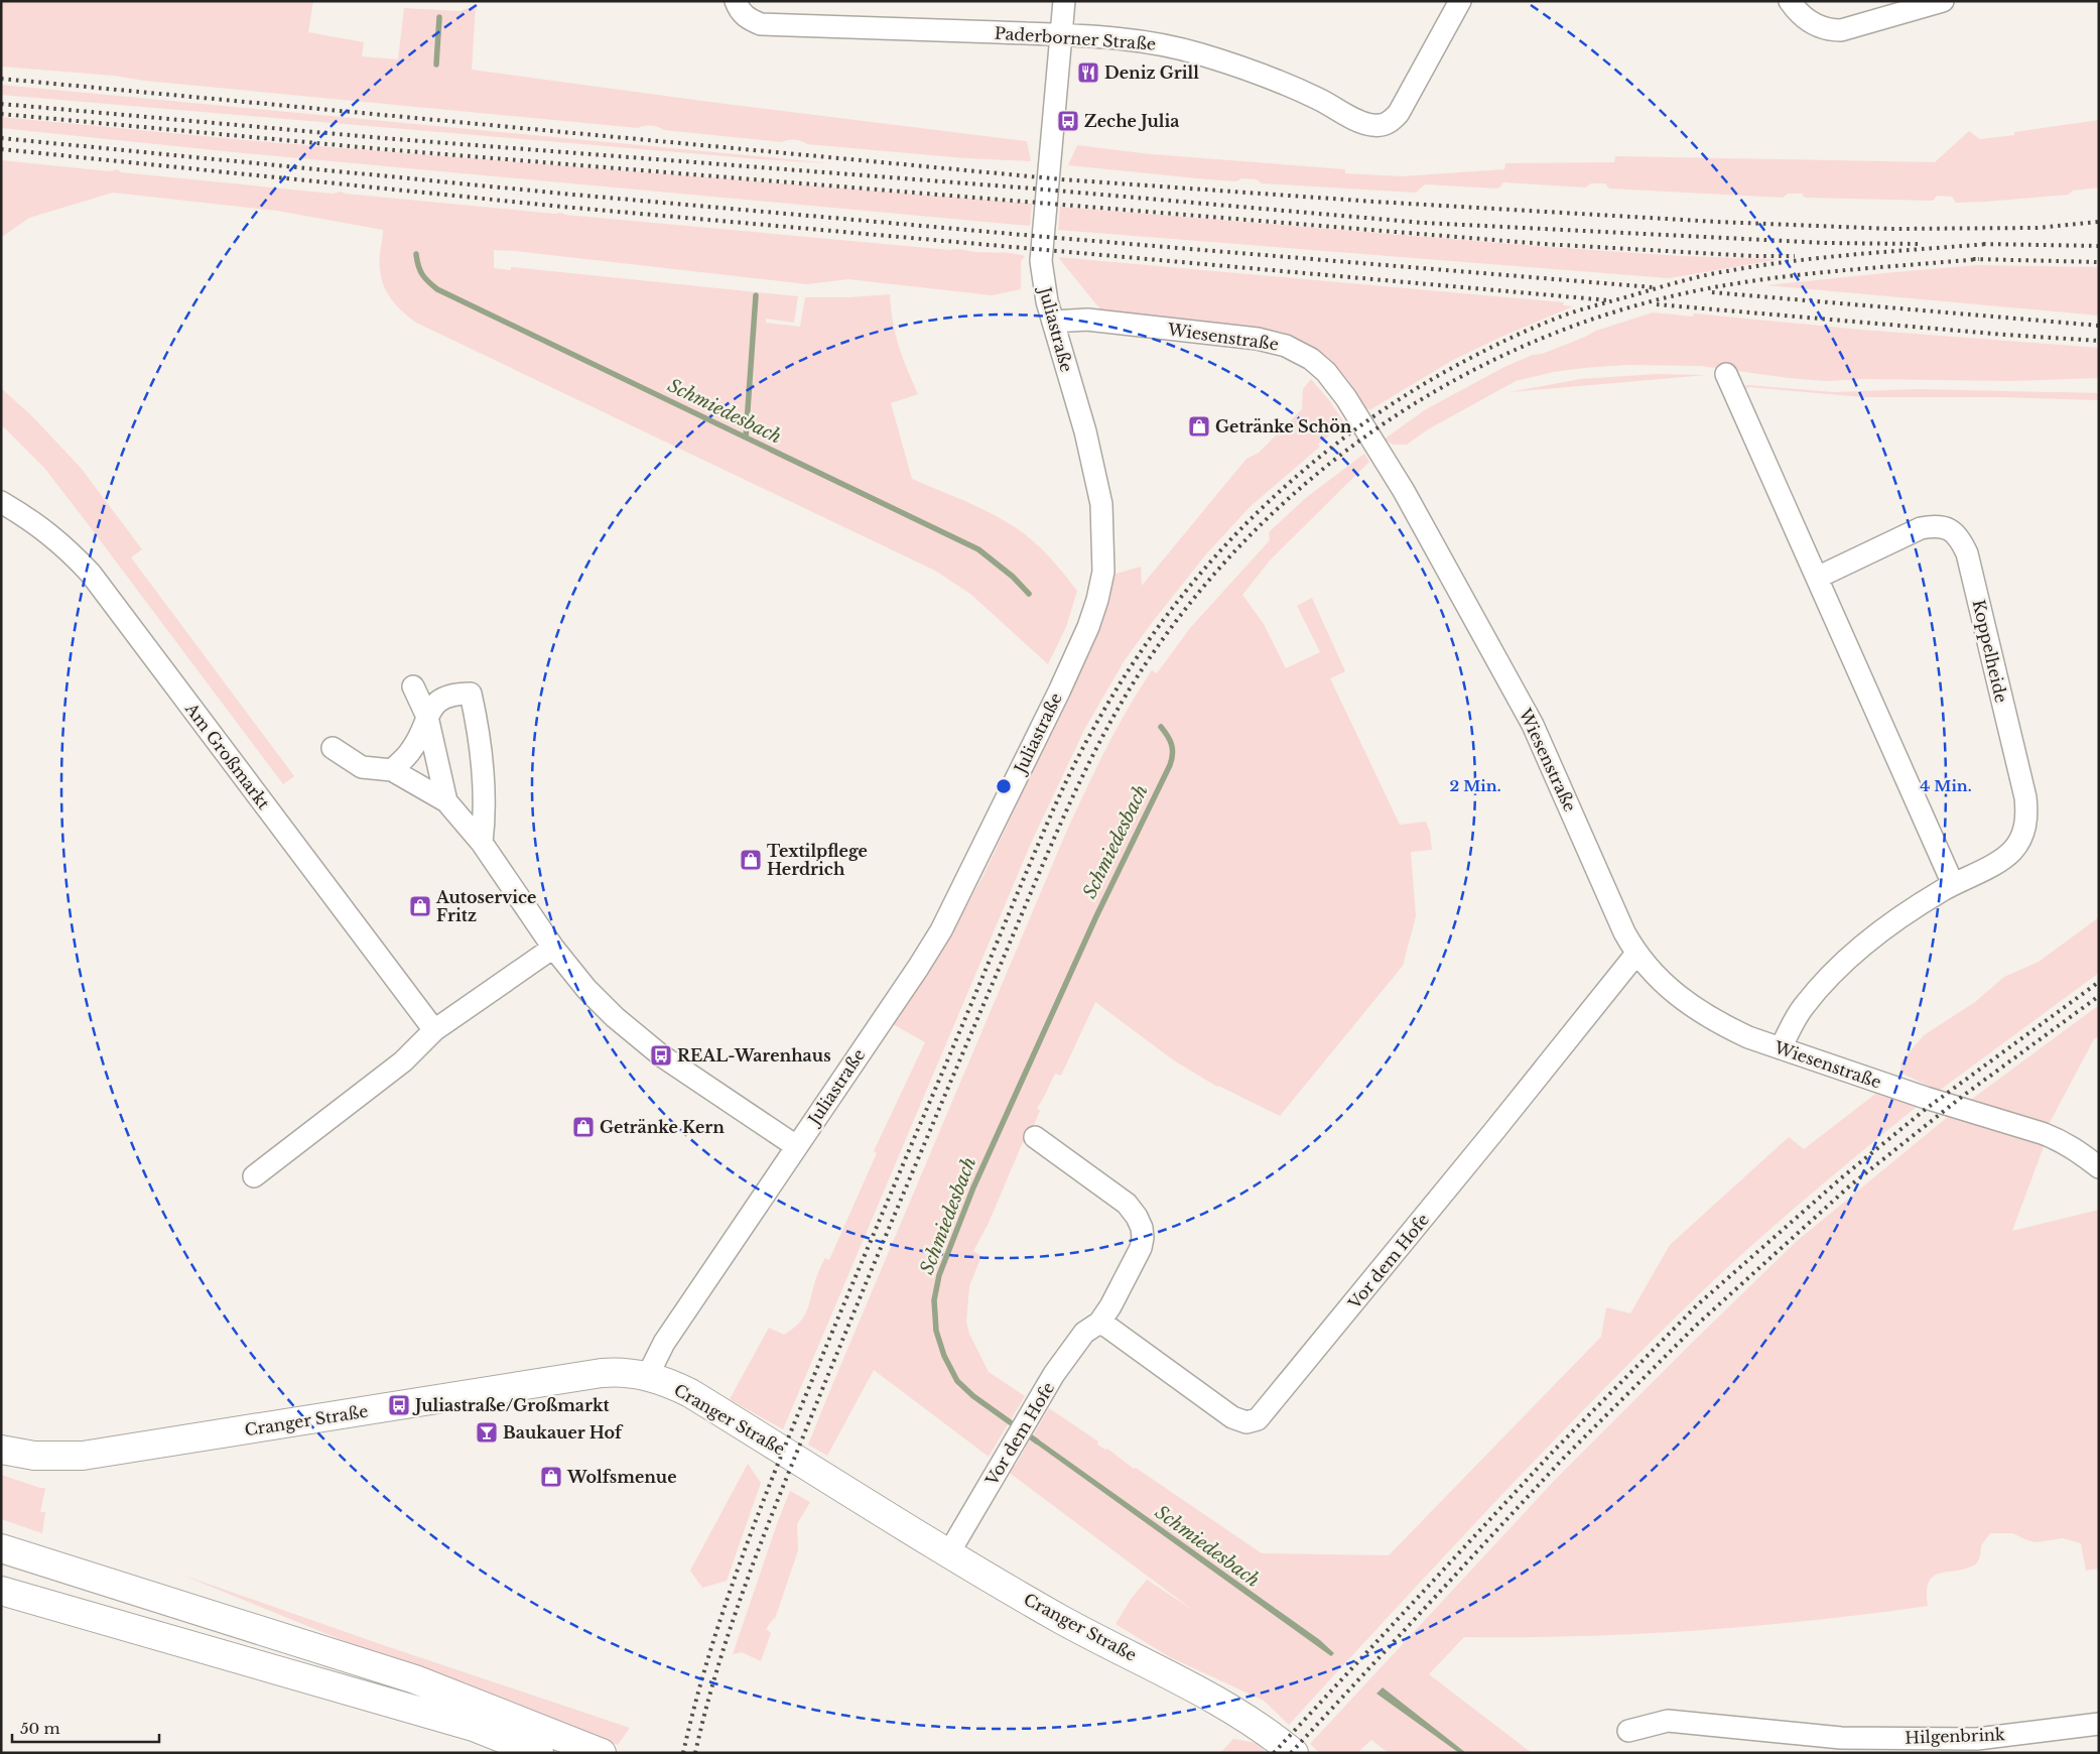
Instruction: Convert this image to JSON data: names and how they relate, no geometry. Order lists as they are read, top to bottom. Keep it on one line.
{"streets":{"main road":["Cranger Straße"],"street":["Paderborner Straße","Juliastraße","Wiesenstraße","Koppelheide","Am Großmarkt","Vor dem Hofe","Hilgenbrink"]},"crossings":[["Paderborner Straße","Juliastraße"],["Juliastraße","Wiesenstraße"],["Juliastraße","Cranger Straße"],["Wiesenstraße","Koppelheide"],["Wiesenstraße","Vor dem Hofe"],["Vor dem Hofe","Cranger Straße"]],"water":["Schmiedesbach"],"places":{"restaurant":["Deniz Grill"],"bus stop":["Zeche Julia","REAL-Warenhaus","Juliastraße/Großmarkt"],"shop":["Getränke Schön","Textilpflege Herdrich","Autoservice Fritz","Getränke Kern","Wolfsmenue"],"bar":["Baukauer Hof"]},"scale_bar":"50 m","rings":["2 Min.","4 Min."]}
